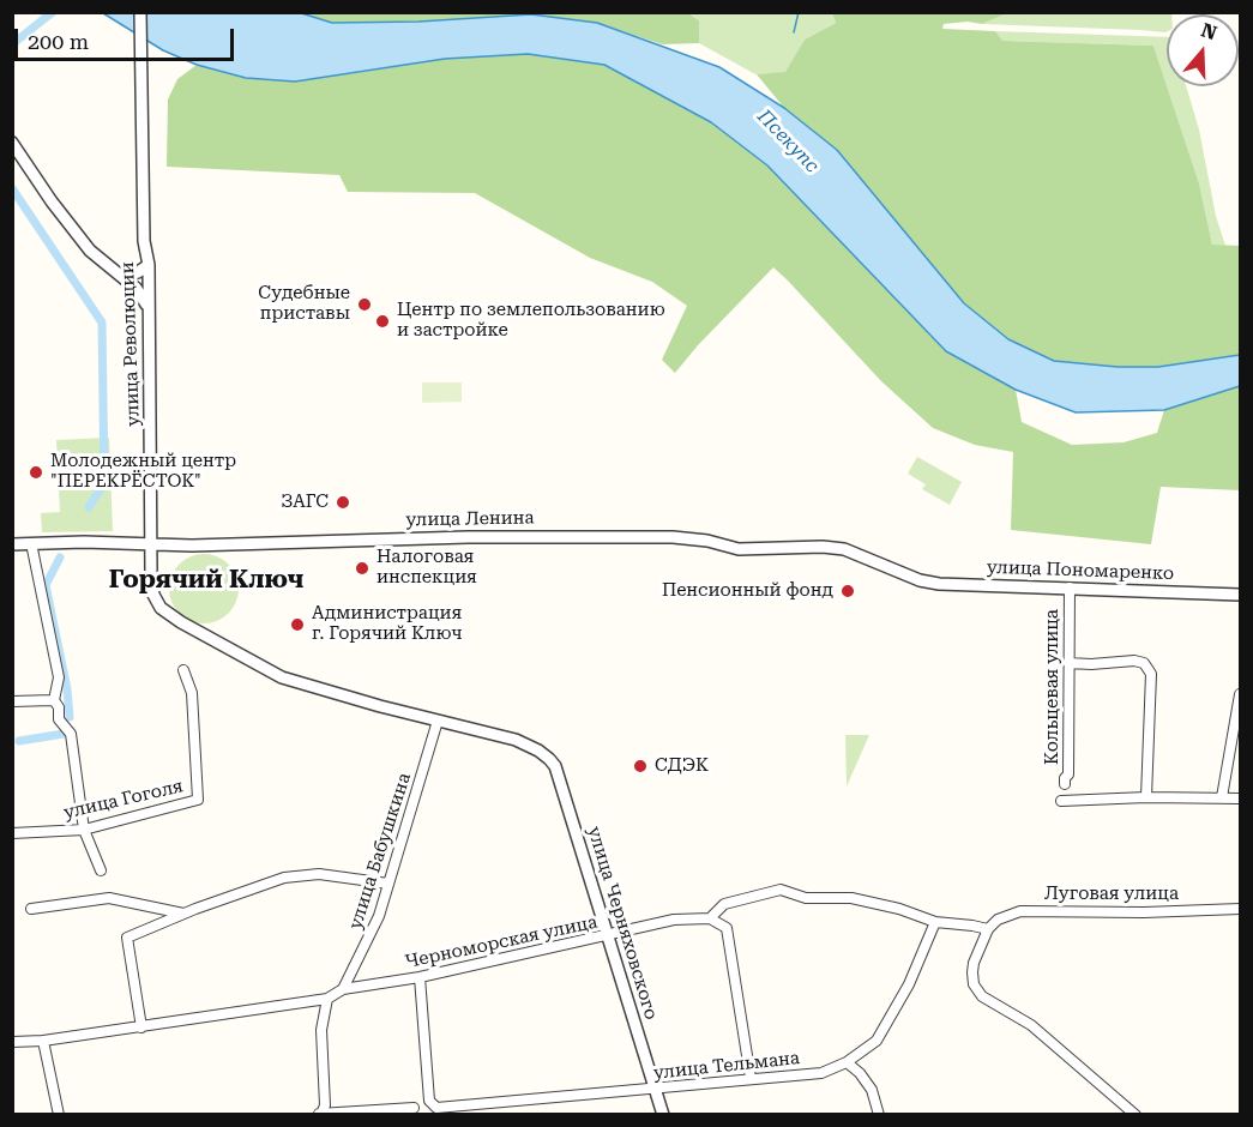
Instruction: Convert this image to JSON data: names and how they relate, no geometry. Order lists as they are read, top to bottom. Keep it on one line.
{"streets":{"street":["улица Революции","улица Ленина","улица Пономаренко","Кольцевая улица","улица Гоголя","улица Бабушкина","Луговая улица","улица Черняховского","Черноморская улица","улица Тельмана"]},"crossings":[["улица Революции","улица Ленина"],["улица Революции","улица Бабушкина"],["улица Революции","улица Черняховского"],["улица Ленина","улица Пономаренко"],["улица Пономаренко","Кольцевая улица"],["улица Бабушкина","улица Черняховского"],["улица Бабушкина","Черноморская улица"],["Луговая улица","Черноморская улица"],["улица Черняховского","Черноморская улица"],["улица Черняховского","улица Тельмана"],["Черноморская улица","улица Тельмана"]],"districts":["Горячий Ключ"],"water":["Псекупс"],"places":["Судебные приставы","Центр по землепользованию и застройке","Молодежный центр \"ПЕРЕКРЁСТОК\"","ЗАГС","Налоговая инспекция","Пенсионный фонд","Администрация г. Горячий Ключ","СДЭК"],"scale_bar":"200 m","north":"top"}
